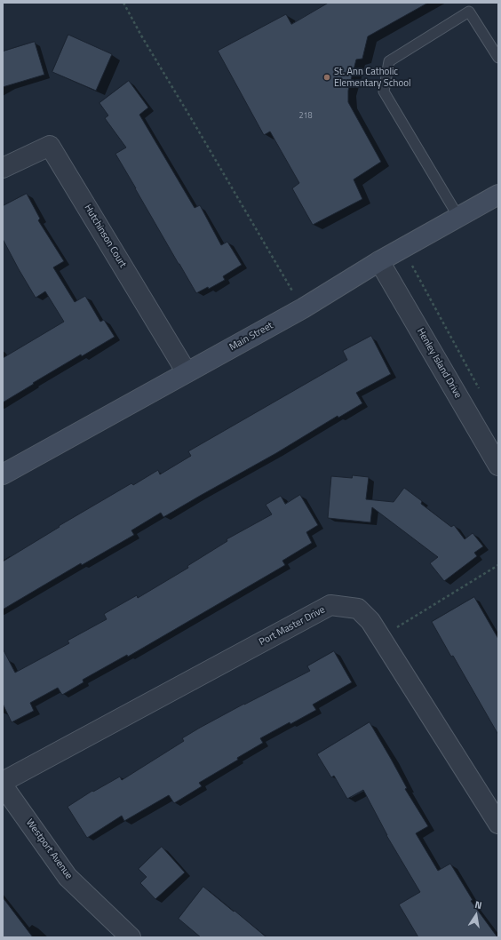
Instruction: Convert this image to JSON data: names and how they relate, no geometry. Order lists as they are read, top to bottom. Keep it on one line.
{"streets":{"main road":["Main Street"],"street":["Hutchinson Court","Henley Island Drive","Port Master Drive","Westport Avenue"]},"crossings":[["Hutchinson Court","Main Street"],["Main Street","Henley Island Drive"]],"places":["St. Ann Catholic Elementary School"],"house_numbers":["218"],"north":"top"}
